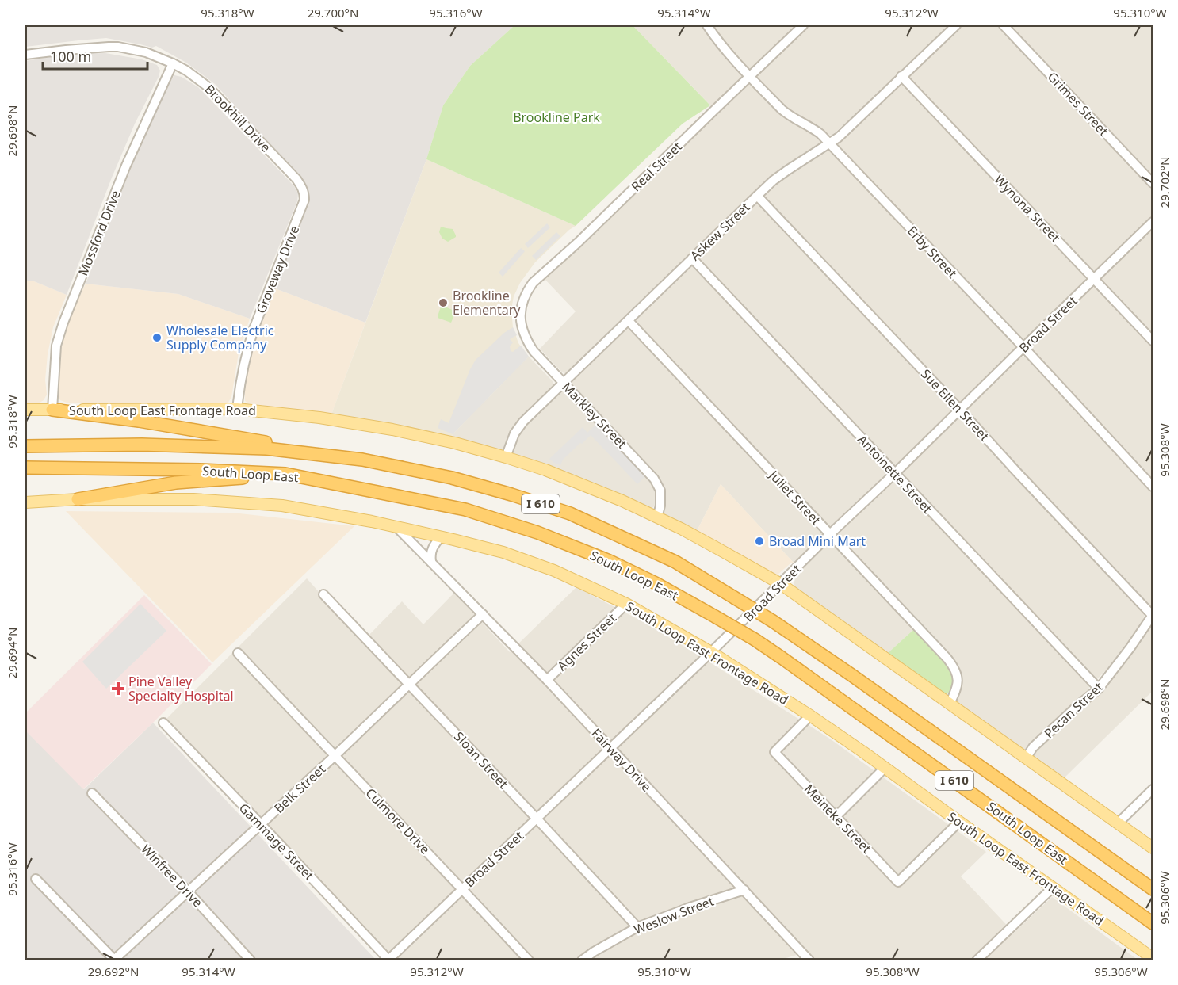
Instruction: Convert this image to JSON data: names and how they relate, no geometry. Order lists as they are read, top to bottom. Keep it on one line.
{"streets":{"highway":["South Loop East","I 610"],"main road":["South Loop East Frontage Road"],"street":["Grimes Street","Brookhill Drive","Real Street","Wynona Street","Askew Street","Mossford Drive","Erby Street","Groveway Drive","Broad Street","Sue Ellen Street","Markley Street","Antoinette Street","Juliet Street","Agnes Street","Pecan Street","Sloan Street","Fairway Drive","Belk Street","Meineke Street","Culmore Drive","Gammage Street","Winfree Drive","Weslow Street"]},"crossings":[["Brookhill Drive","Mossford Drive"],["Brookhill Drive","Groveway Drive"],["Real Street","Erby Street"],["Real Street","Markley Street"],["Wynona Street","Askew Street"],["Wynona Street","Broad Street"],["Askew Street","Erby Street"],["Askew Street","Sue Ellen Street"],["Askew Street","South Loop East Frontage Road"],["Askew Street","Markley Street"],["Askew Street","Antoinette Street"],["Askew Street","Juliet Street"],["Mossford Drive","South Loop East Frontage Road"],["Erby Street","Broad Street"],["Groveway Drive","South Loop East Frontage Road"],["Broad Street","Sue Ellen Street"],["Broad Street","South Loop East Frontage Road"],["Broad Street","Antoinette Street"],["Broad Street","Juliet Street"],["Broad Street","Sloan Street"],["Broad Street","Fairway Drive"],["Broad Street","Culmore Drive"],["Broad Street","Gammage Street"],["Sue Ellen Street","Pecan Street"],["South Loop East Frontage Road","Markley Street"],["South Loop East Frontage Road","Juliet Street"],["South Loop East Frontage Road","Agnes Street"],["South Loop East Frontage Road","Pecan Street"],["South Loop East Frontage Road","Fairway Drive"],["South Loop East Frontage Road","Meineke Street"],["Antoinette Street","Pecan Street"],["Agnes Street","Fairway Drive"],["Sloan Street","Belk Street"],["Sloan Street","Weslow Street"],["Fairway Drive","Belk Street"],["Fairway Drive","Weslow Street"],["Belk Street","Culmore Drive"],["Belk Street","Gammage Street"],["Belk Street","Winfree Drive"]],"parks":["Brookline Park"],"places":{"other":["Brookline Elementary","Wholesale Electric Supply Company","Broad Mini Mart"],"health":["Pine Valley Specialty Hospital"]},"scale_bar":"100 m","coordinates":["95.318°W","29.700°N","95.316°W","95.314°W","95.312°W","95.310°W","29.698°N","29.702°N","95.308°W","29.694°N","95.306°W","29.692°N"]}
